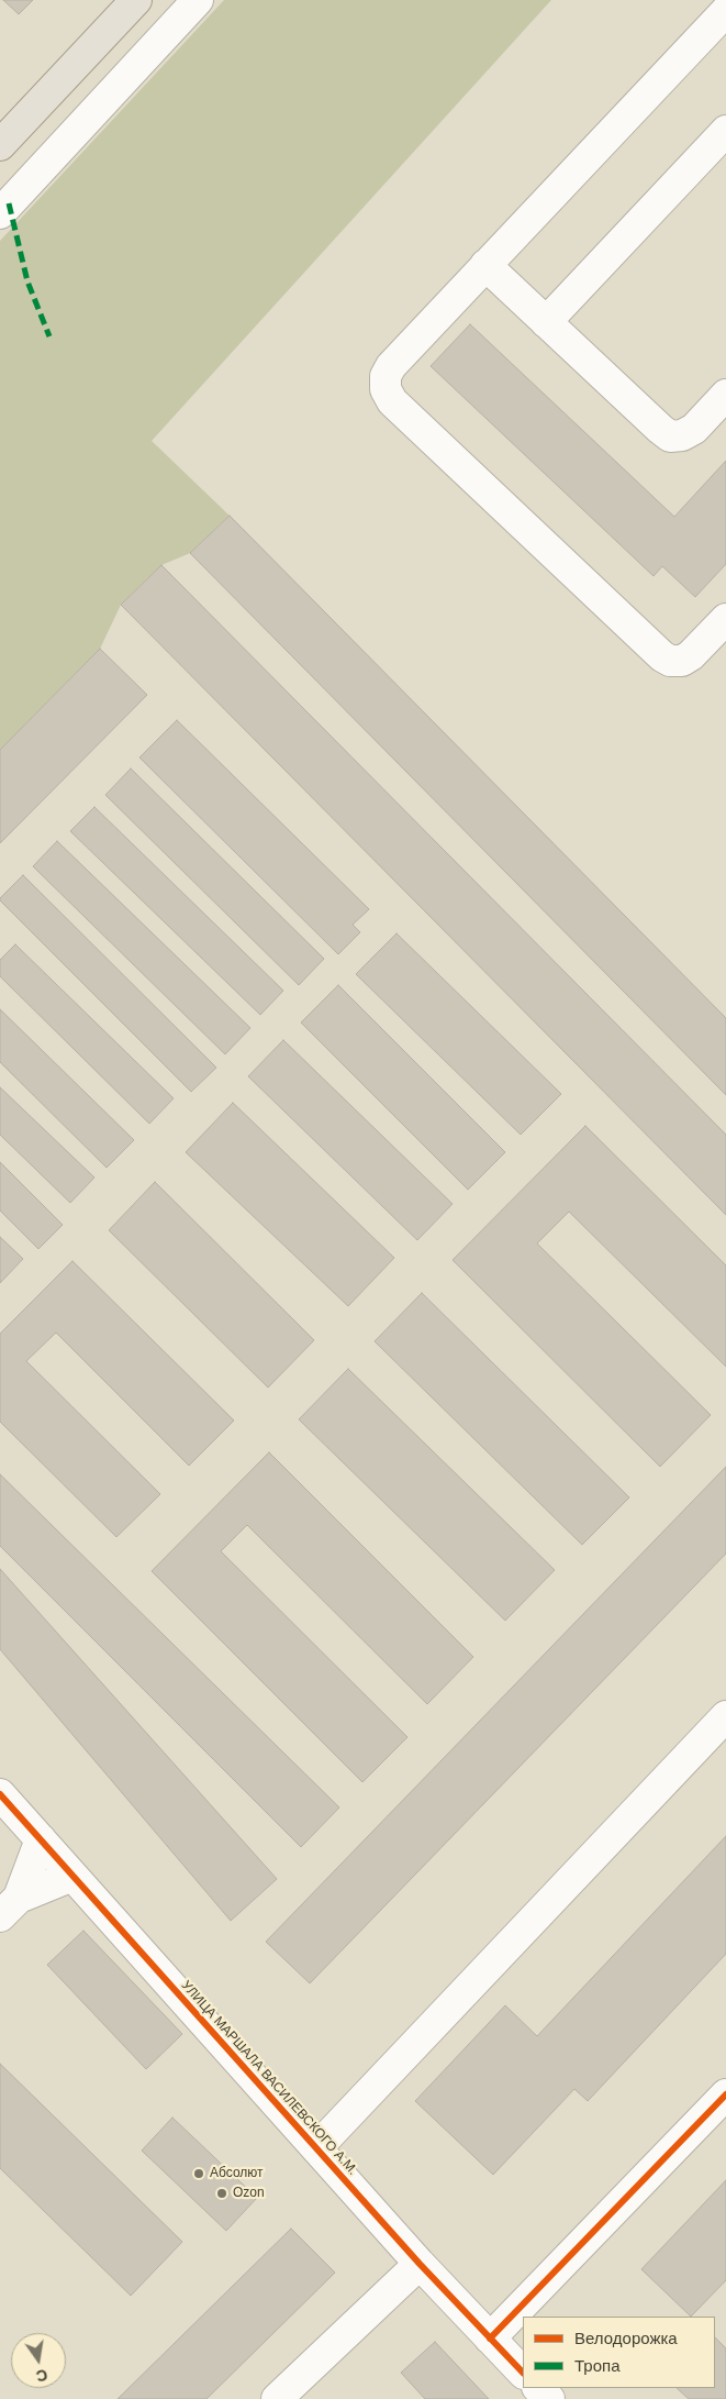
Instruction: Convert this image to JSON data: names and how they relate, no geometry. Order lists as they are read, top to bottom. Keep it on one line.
{"streets":{"street":["УЛИЦА МАРШАЛА ВАСИЛЕВСКОГО А.М."]},"places":["Абсолют","Ozon"],"legend":["Велодорожка","Тропа"],"north":"bottom"}
